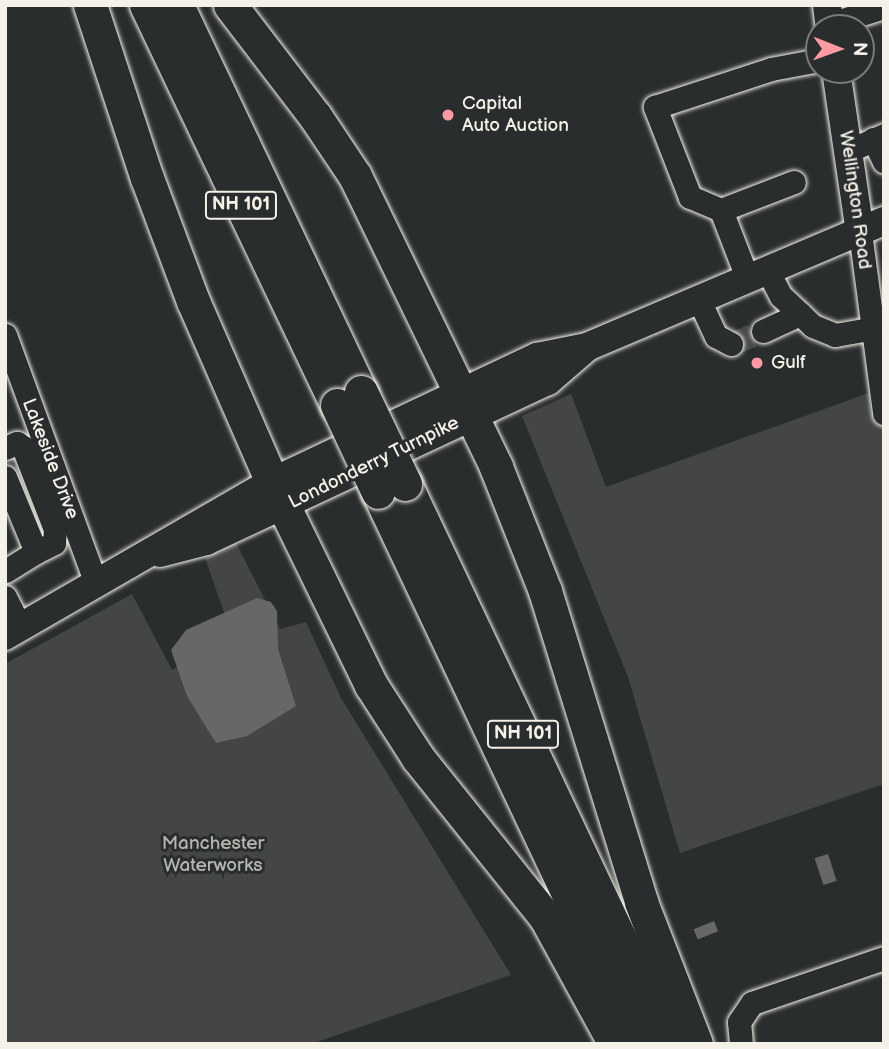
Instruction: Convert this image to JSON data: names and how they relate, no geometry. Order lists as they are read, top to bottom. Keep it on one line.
{"streets":{"highway":["NH 101"],"main road":["Wellington Road","Londonderry Turnpike"],"street":["Lakeside Drive"]},"crossings":[["Wellington Road","Londonderry Turnpike"],["Lakeside Drive","Londonderry Turnpike"]],"parks":["Manchester Waterworks"],"places":["Capital Auto Auction","Gulf"],"north":"right"}
